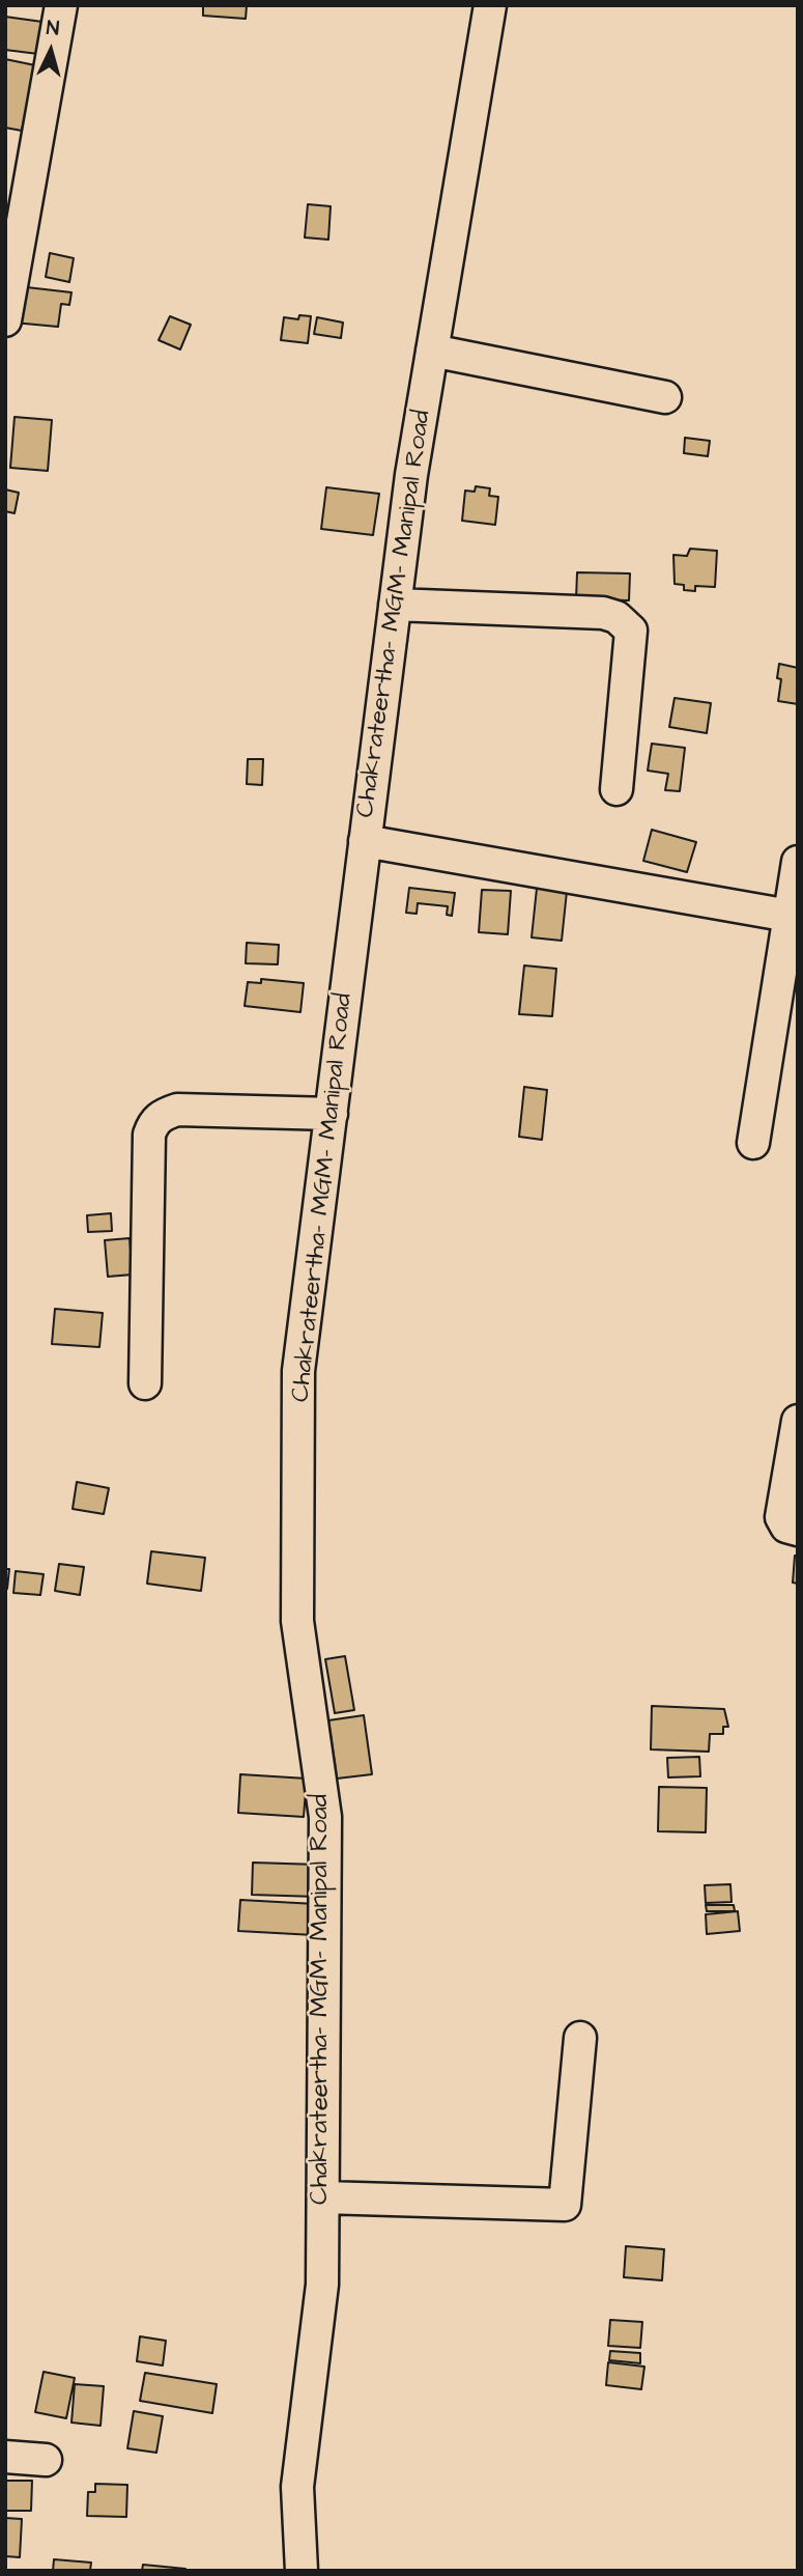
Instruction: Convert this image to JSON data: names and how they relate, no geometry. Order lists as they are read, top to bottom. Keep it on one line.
{"streets":{"street":["Chakrateertha- MGM- Manipal Road"]},"north":"top"}
